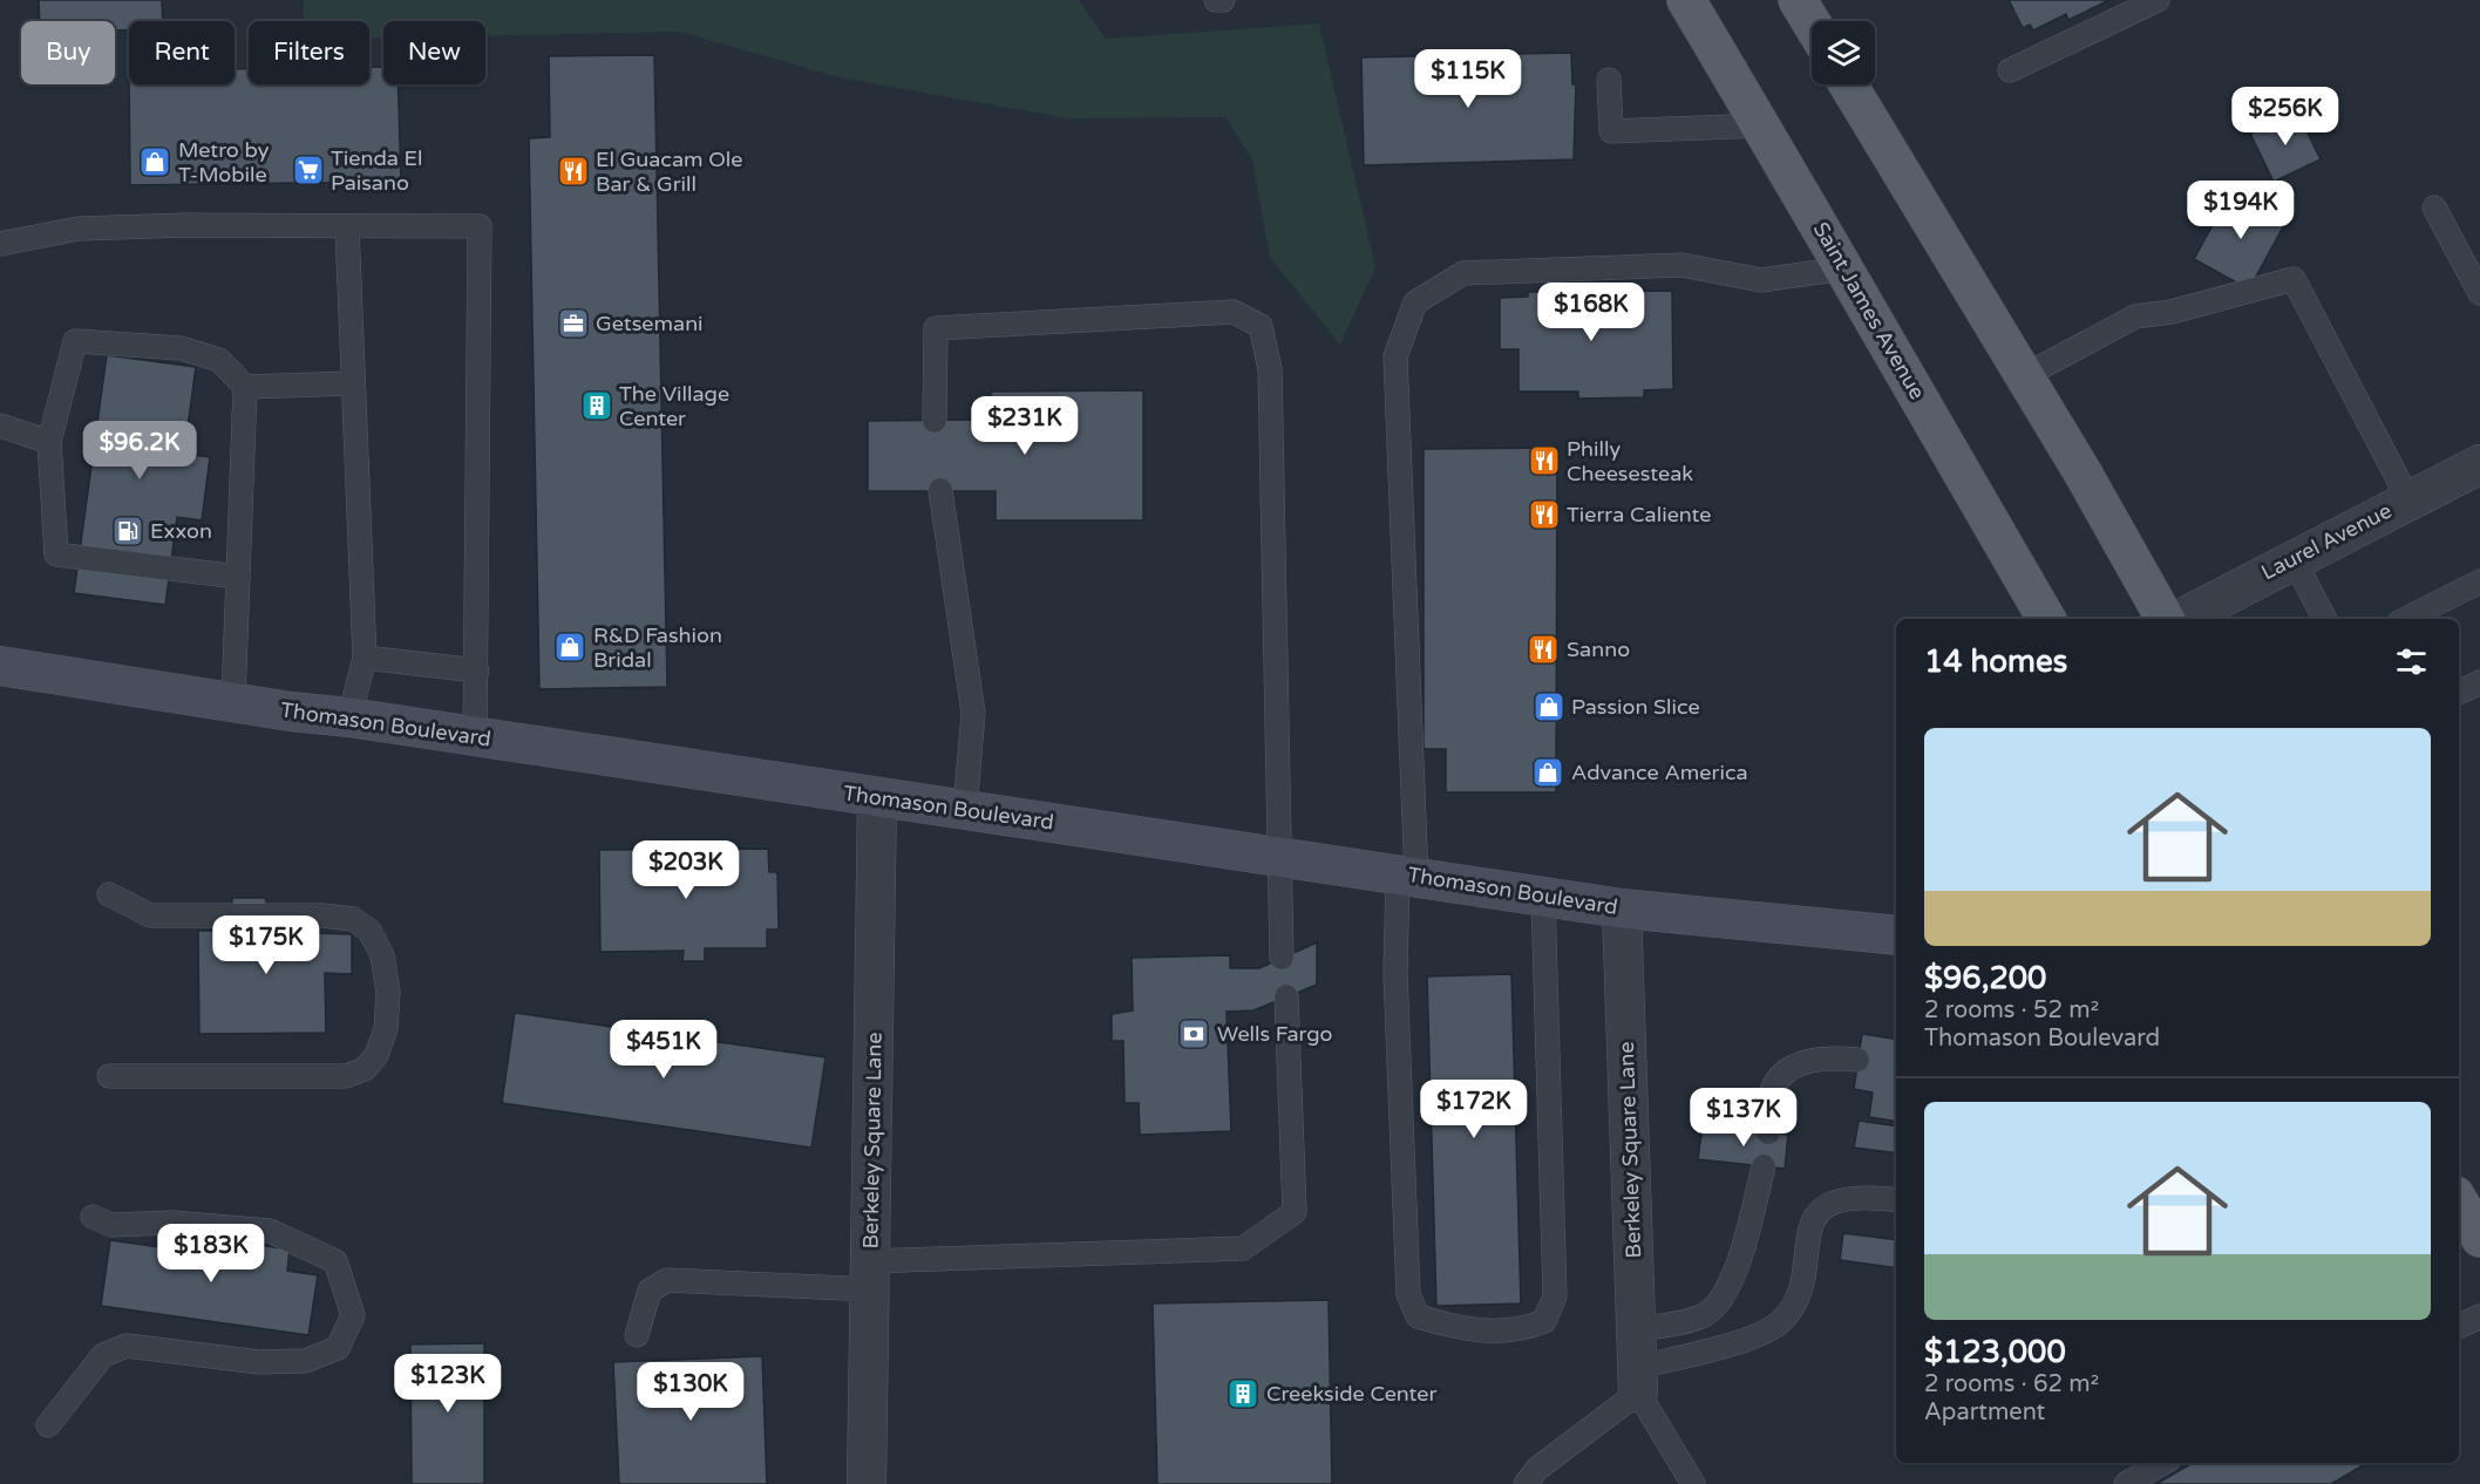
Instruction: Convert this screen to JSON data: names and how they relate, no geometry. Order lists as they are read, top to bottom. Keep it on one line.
{"streets":{"main road":["Saint James Avenue","Thomason Boulevard"],"street":["Laurel Avenue","Berkeley Square Lane"]},"crossings":[["Thomason Boulevard","Berkeley Square Lane"]],"places":{"shop":["Metro by T-Mobile","R&D Fashion Bridal","Passion Slice","Advance America"],"supermarket":["Tienda El Paisano"],"restaurant":["El Guacam Ole Bar & Grill","Philly Cheesesteak","Tierra Caliente","Sanno"],"office":["Getsemani"],"building":["The Village Center","Creekside Center"],"fuel station":["Exxon"],"bank":["Wells Fargo"]},"page":{"chip":["Buy","Rent","Filters","New"],"price":["$115K","$256K","$194K","$168K","$231K","$96.2K","$203K","$175K","$451K","$172K","$137K","$183K","$123K","$130K"],"heading":"14 homes","list":[{"name":"$96,200","note":"2 rooms · 52 m² · Thomason Boulevard"},{"name":"$123,000","note":"2 rooms · 62 m² · Apartment"}]}}
